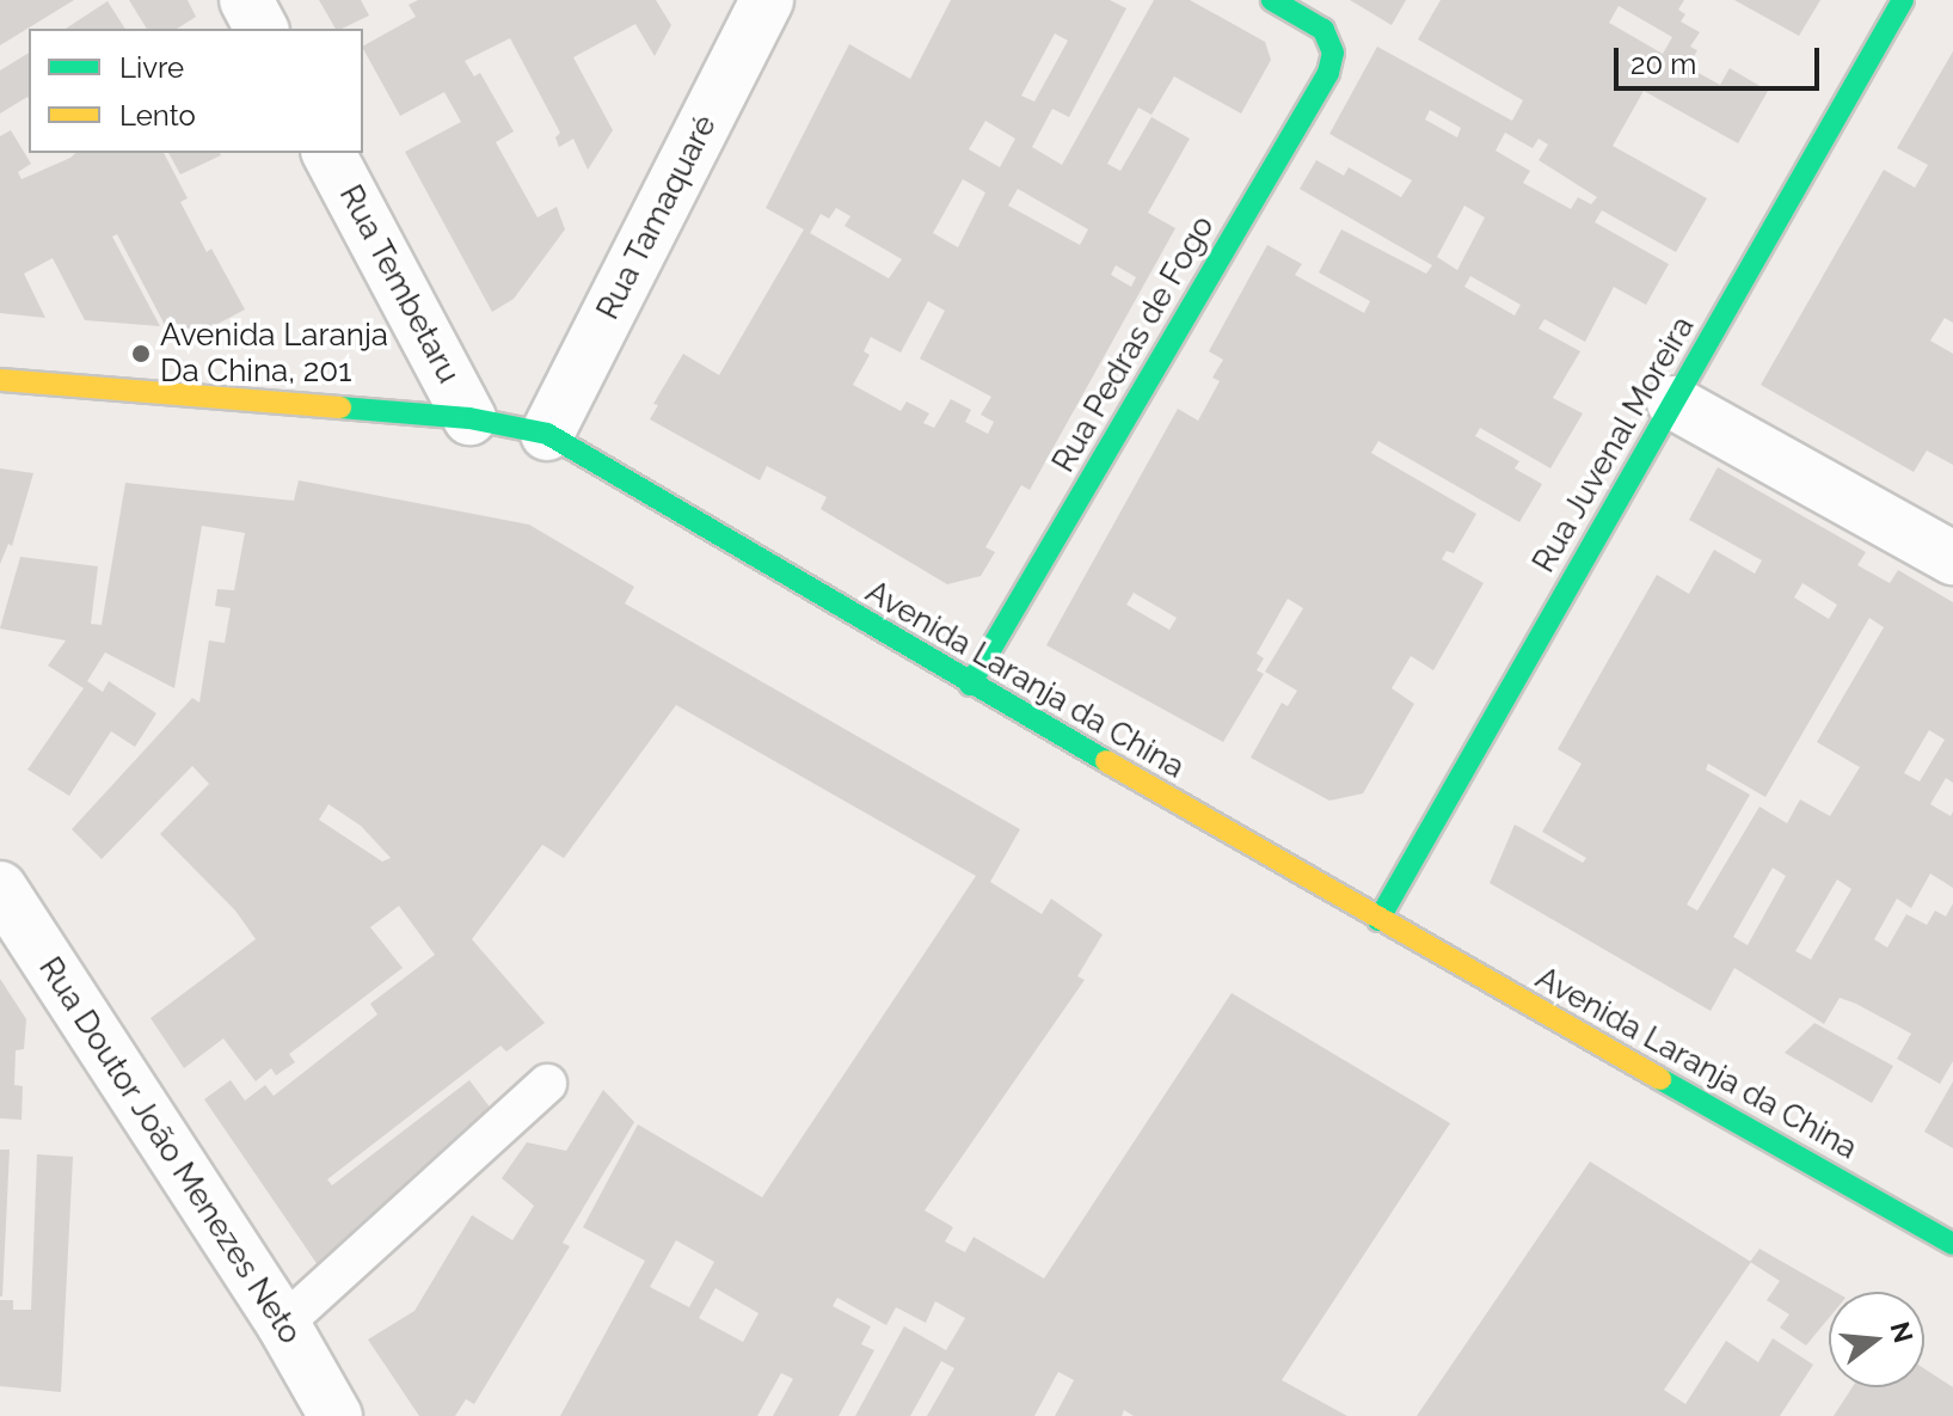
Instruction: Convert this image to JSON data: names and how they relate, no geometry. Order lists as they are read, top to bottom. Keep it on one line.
{"streets":{"street":["Rua Tamaquaré","Rua Tembetaru","Rua Pedras de Fogo","Rua Juvenal Moreira","Avenida Laranja da China","Rua Doutor João Menezes Neto"]},"crossings":[["Rua Tamaquaré","Avenida Laranja da China"],["Rua Tembetaru","Avenida Laranja da China"],["Rua Pedras de Fogo","Avenida Laranja da China"],["Rua Juvenal Moreira","Avenida Laranja da China"]],"places":["Avenida Laranja Da China, 201"],"legend":["Livre","Lento"],"scale_bar":"20 m","north":"right"}
